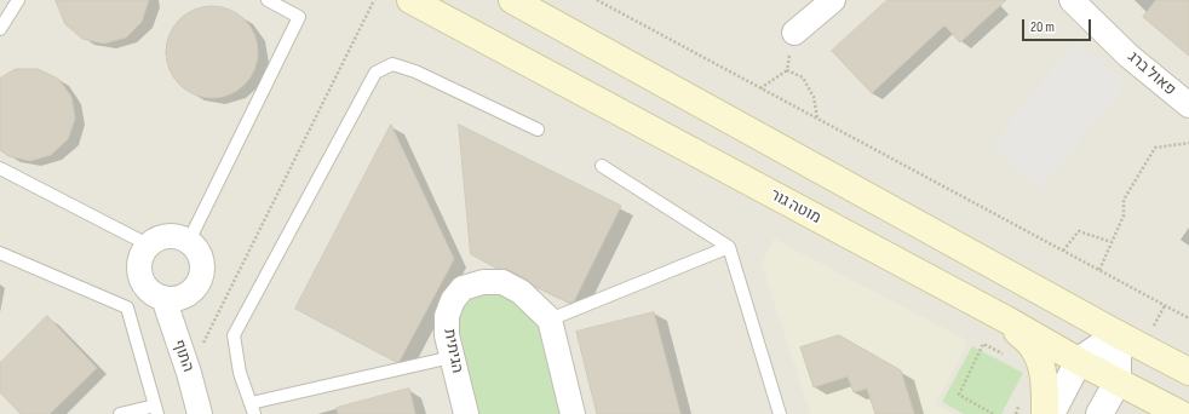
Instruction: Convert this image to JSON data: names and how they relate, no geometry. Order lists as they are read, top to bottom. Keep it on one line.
{"streets":{"main road":["מוטה גור"],"street":["פאול ברג","הגיתית","התוף"]},"scale_bar":"20 m"}
